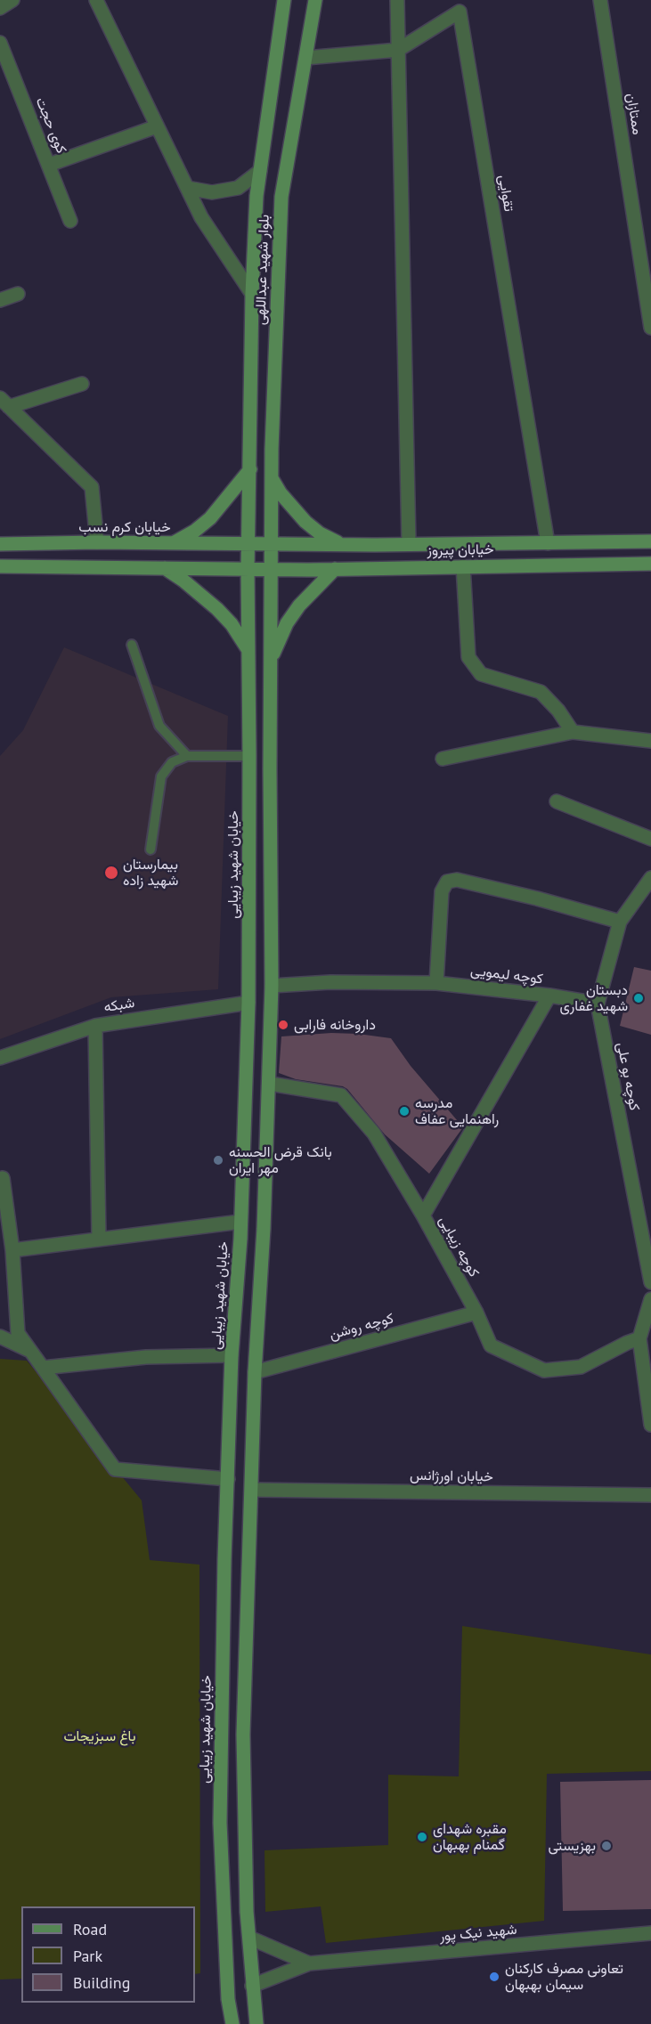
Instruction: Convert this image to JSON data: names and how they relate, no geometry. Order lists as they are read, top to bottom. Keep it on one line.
{"streets":{"main road":["بلوار شهید عبداللهی","خیابان کرم نسب","خیابان پیروز","خیابان شهید زیبایی"],"street":["ممتازان","کوی حجت","تقوایی","کوچه لیمویی","شبکه","کوچه بو علی","کوچه زیبایی","کوچه روشن","خیابان اورژانس","شهید نیک پور"]},"crossings":[["تقوایی","بلوار شهید عبداللهی"],["تقوایی","خیابان پیروز"],["بلوار شهید عبداللهی","خیابان کرم نسب"],["بلوار شهید عبداللهی","خیابان پیروز"],["بلوار شهید عبداللهی","خیابان شهید زیبایی"],["خیابان کرم نسب","خیابان پیروز"],["خیابان پیروز","خیابان شهید زیبایی"],["خیابان شهید زیبایی","شبکه"],["کوچه لیمویی","کوچه زیبایی"],["کوچه زیبایی","کوچه روشن"]],"parks":["باغ سبزیجات"],"places":["بیمارستان شهید زاده","دبستان شهید غفاری","داروخانه فارابی","مدرسه راهنمایی عفاف","بانک قرض الحسنه مهر ایران","مقبره شهدای گمنام بهبهان","بهزیستی","تعاونی مصرف کارکنان سیمان بهبهان"],"legend":["Road","Park","Building"]}
